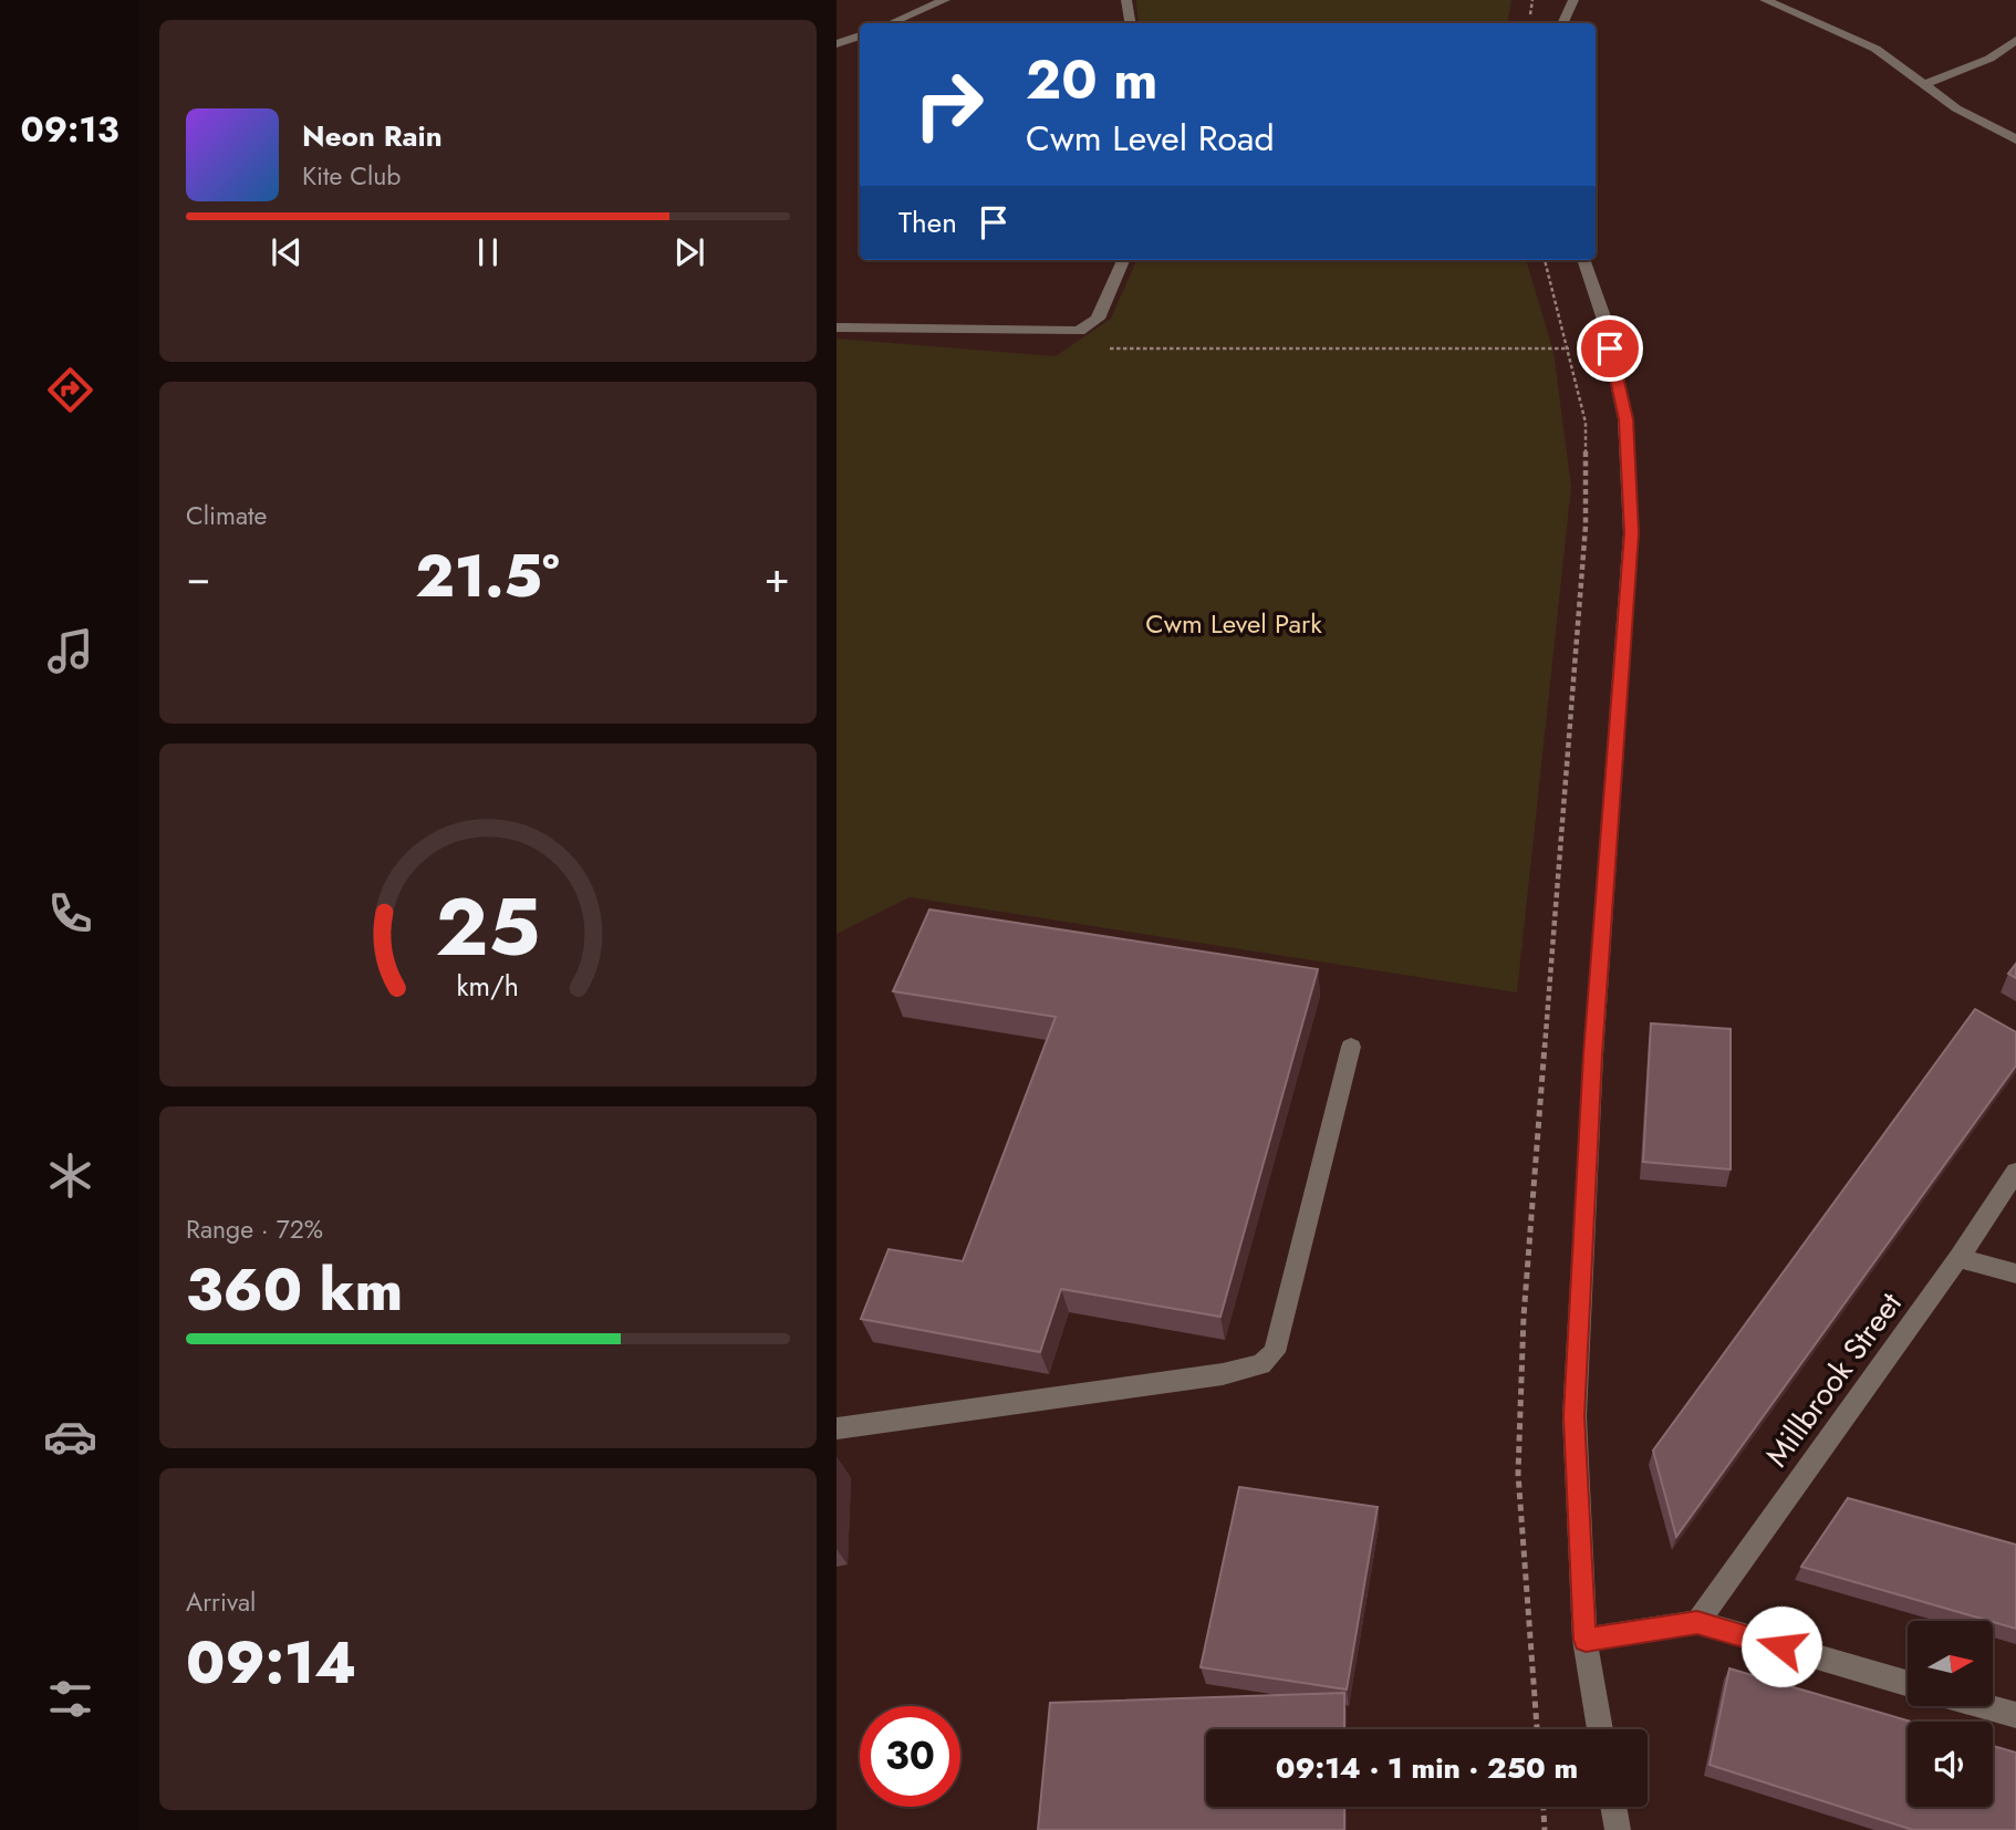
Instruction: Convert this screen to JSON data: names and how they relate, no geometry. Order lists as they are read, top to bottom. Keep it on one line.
{"streets":{"street":["Millbrook Street"]},"parks":["Cwm Level Park"],"north":"right","page":{"tabs":"09:13","turn":["20 m","Cwm Level Road"],"song":["Neon Rain","Kite Club"],"then":"Then","tile":["Climate",["Range · 72%","360 km"],["Arrival","09:14"]],"heat":["−","21.5°","+"],"limit":"30","trip":"09:14 · 1 min · 250 m","gauge":["25","km/h"]}}
